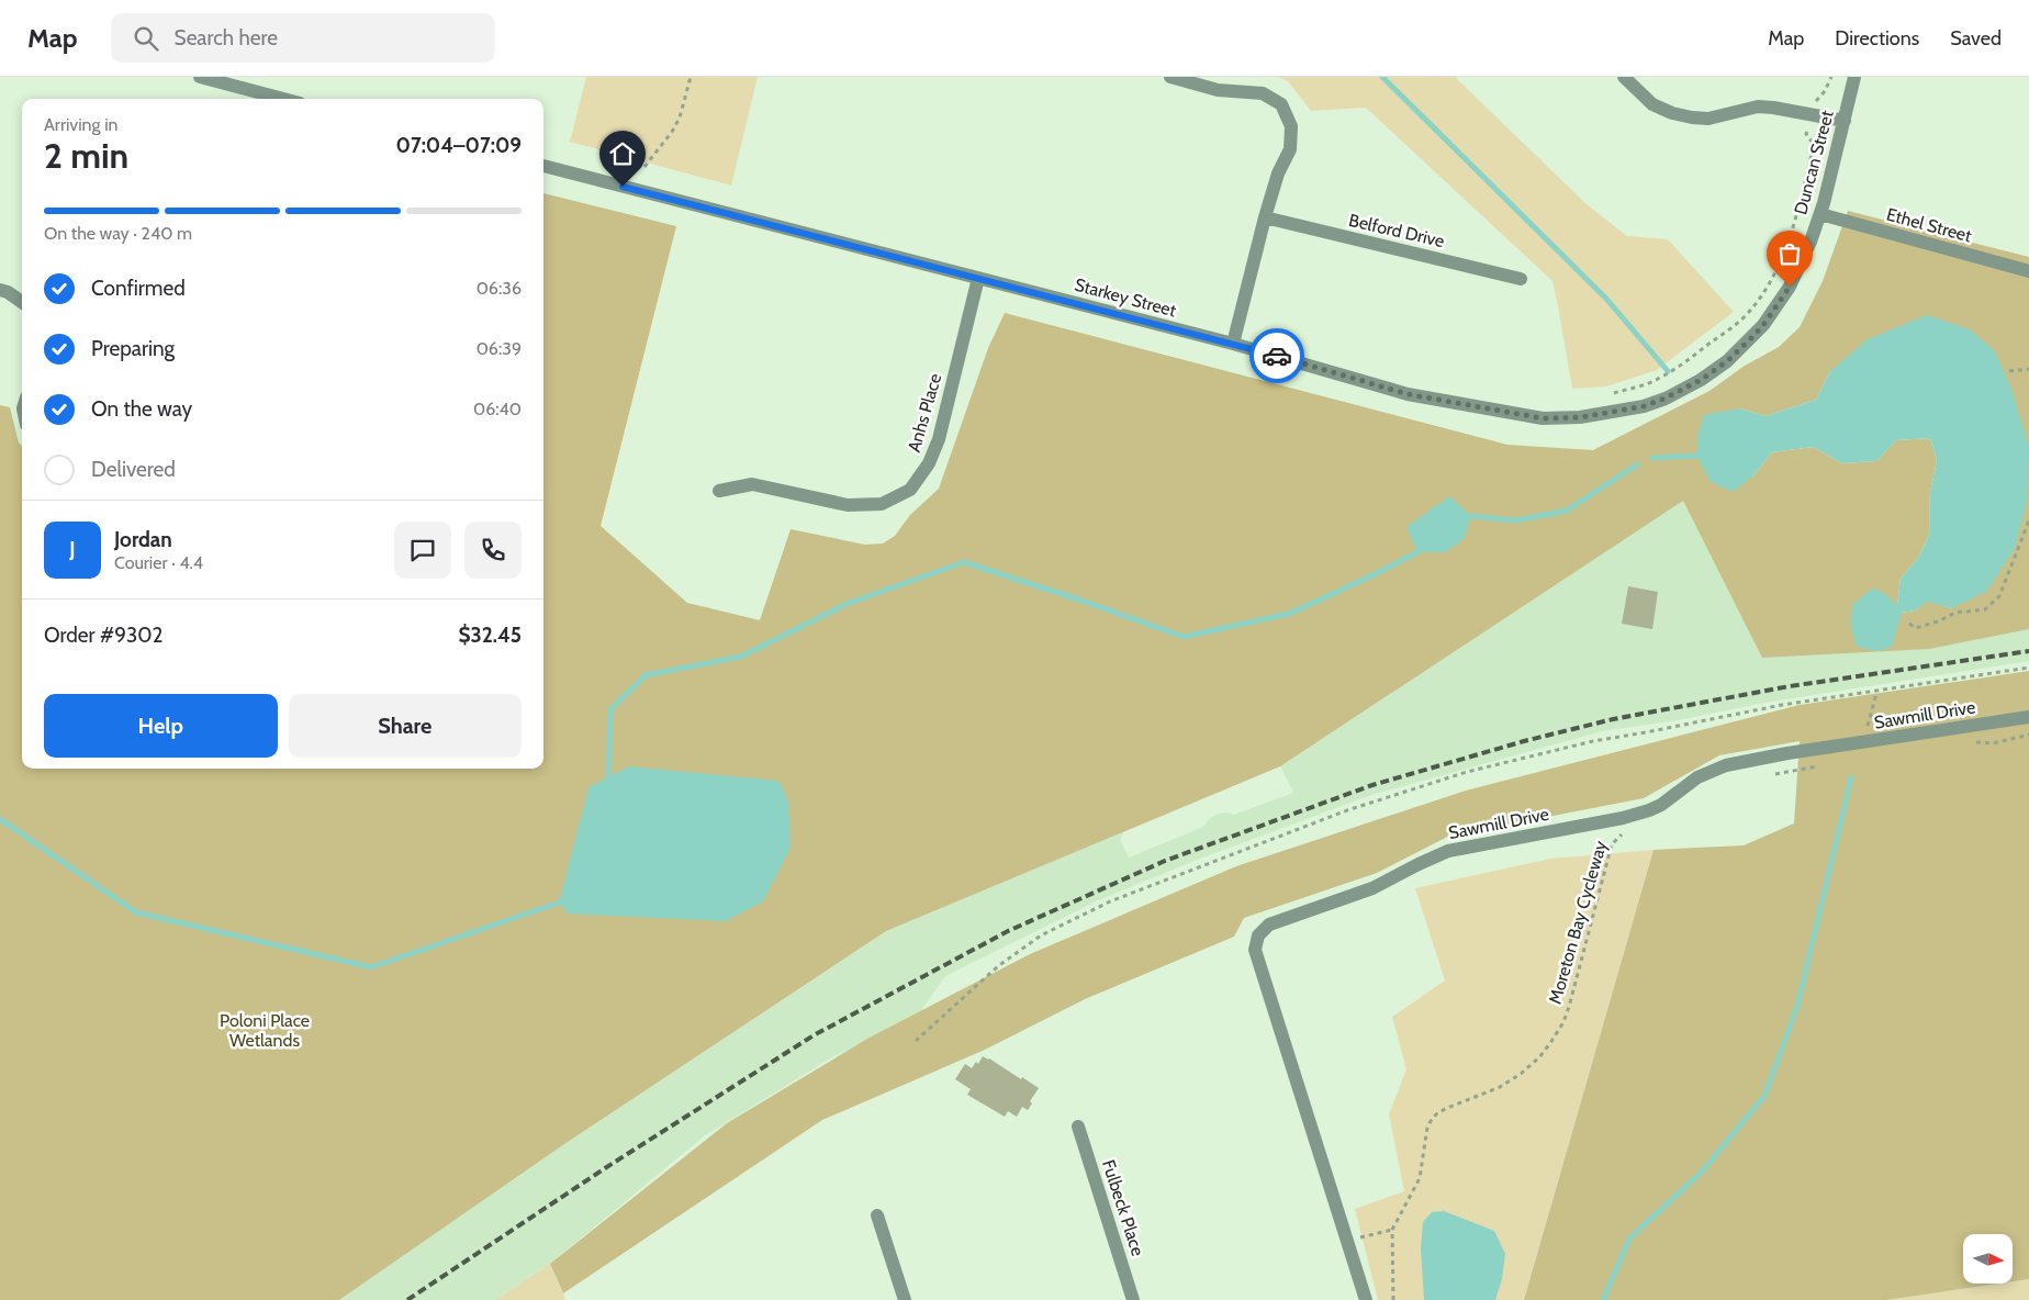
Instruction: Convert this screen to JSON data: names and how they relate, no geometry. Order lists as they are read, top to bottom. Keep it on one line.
{"streets":{"street":["Duncan Street","Ethel Street","Belford Drive","Starkey Street","Anhs Place","Sawmill Drive","Fulbeck Place"],"path":["Moreton Bay Cycleway"]},"crossings":[["Duncan Street","Ethel Street"],["Duncan Street","Starkey Street"],["Starkey Street","Anhs Place"]],"parks":["Poloni Place Wetlands"],"north":"right","page":{"header":"Map","search":"Search here","nav":["Map","Directions","Saved"],"heading":["2 min","Arriving in","07:04–07:09"],"panel":["Jordan","Courier · 4.4","Order #9302","$32.45"],"bar":"On the way · 240 m","list":[["Confirmed","06:36"],["Preparing","06:39"],["On the way","06:40"],"Delivered"],"round":"J","buttons":["Help","Share"]}}
